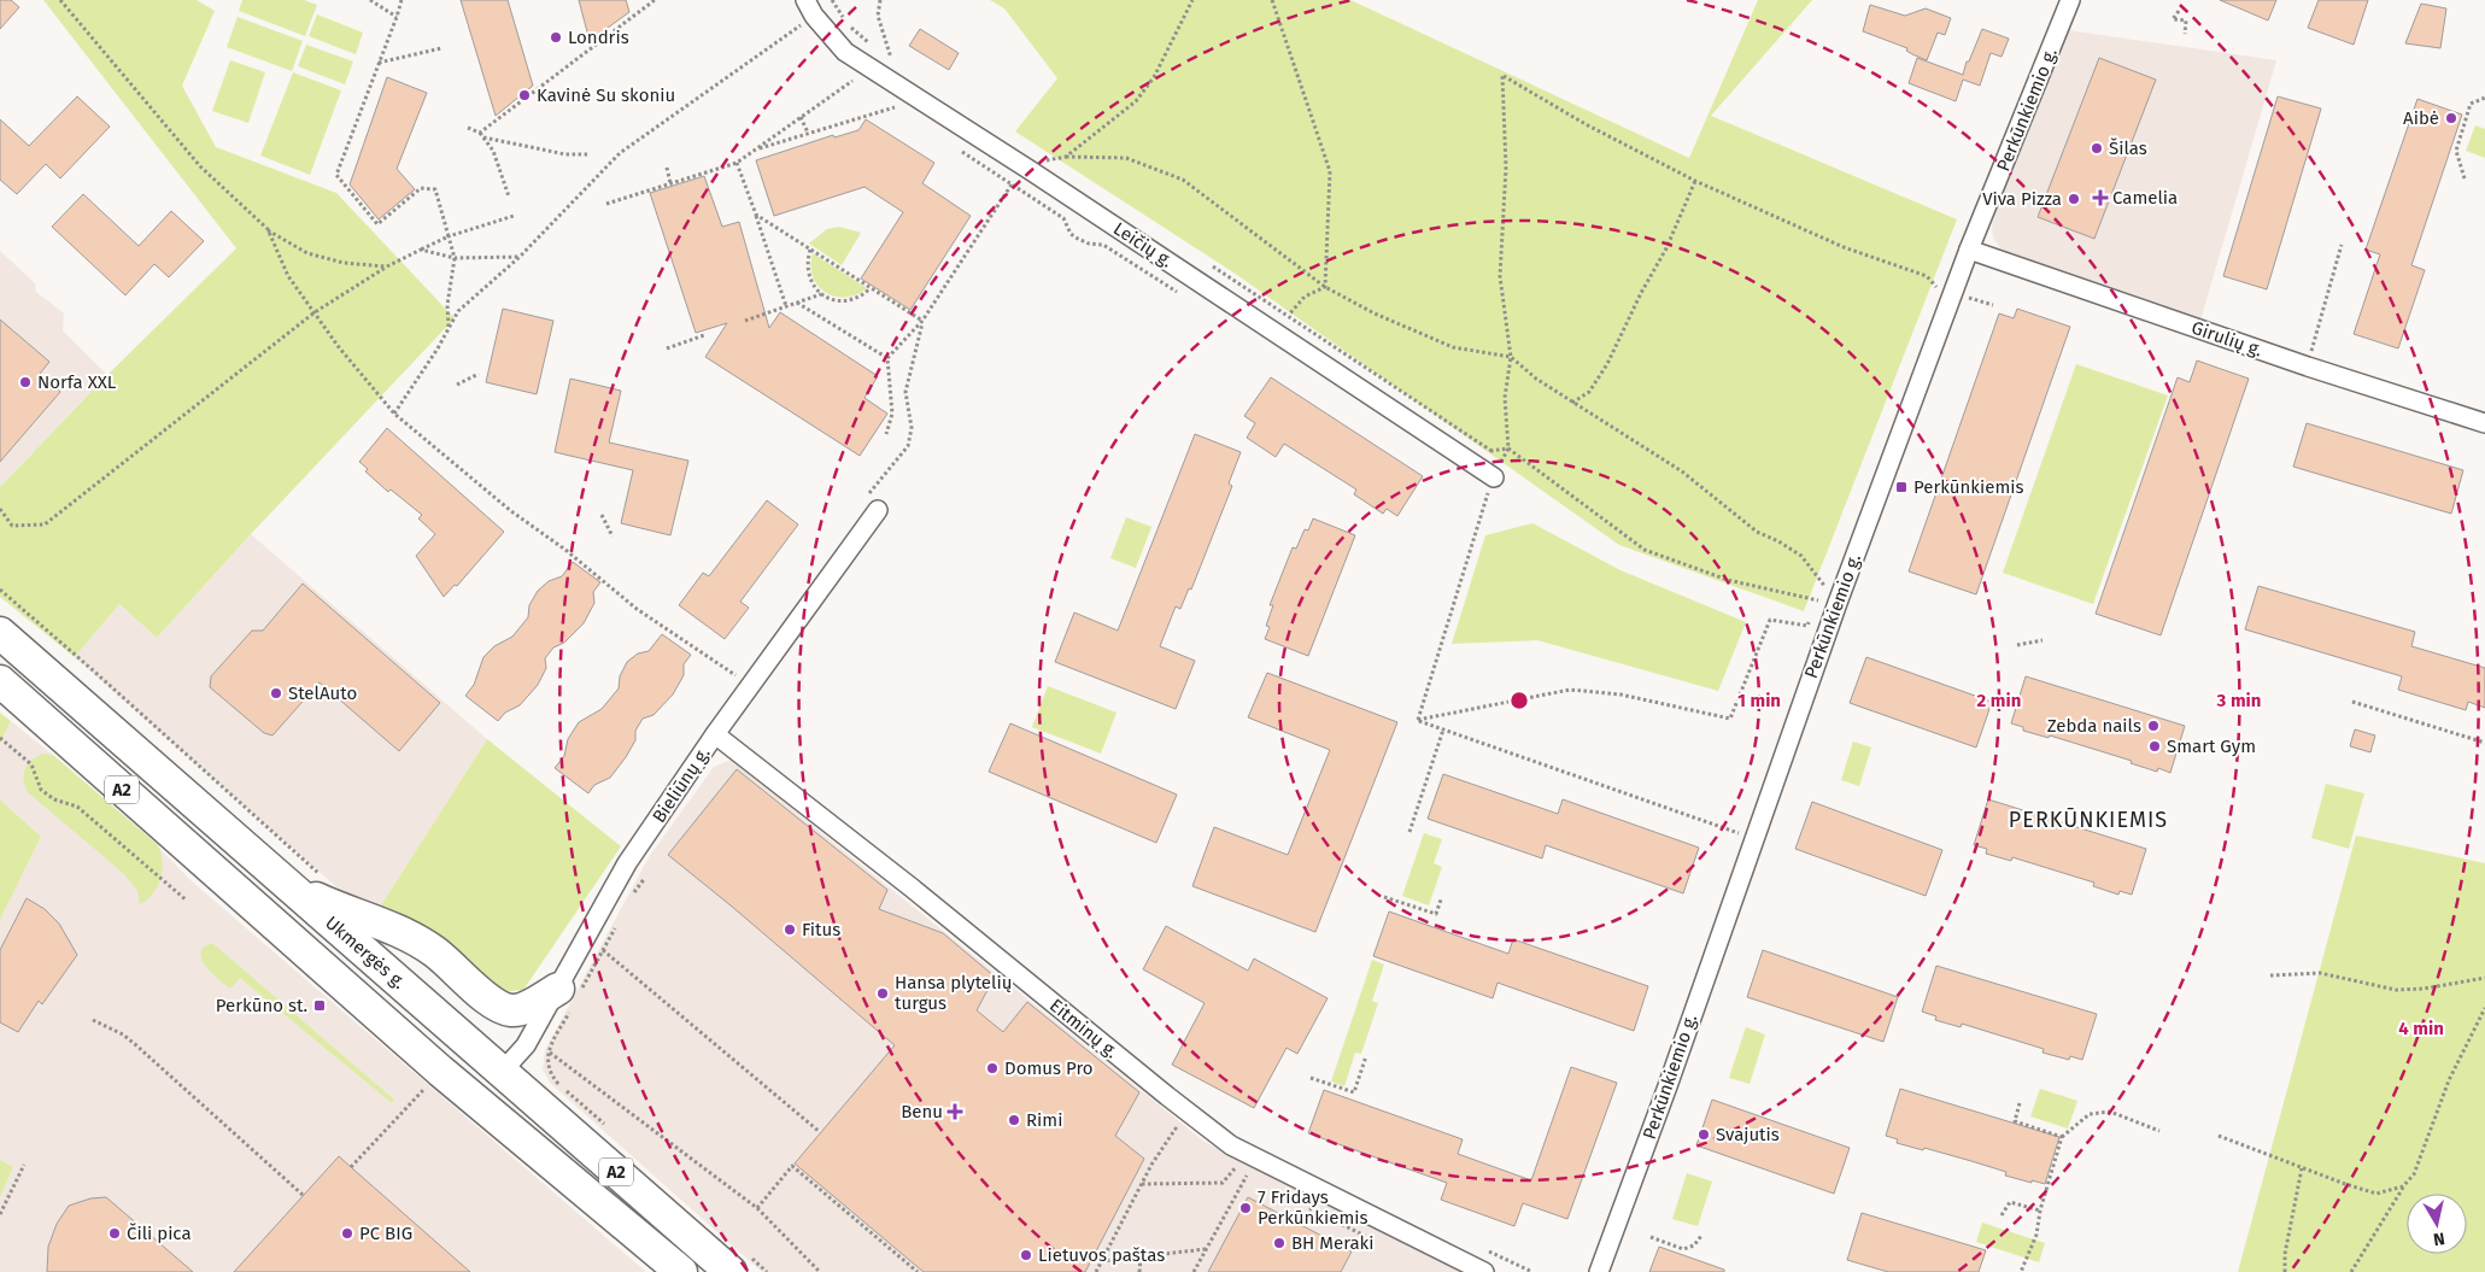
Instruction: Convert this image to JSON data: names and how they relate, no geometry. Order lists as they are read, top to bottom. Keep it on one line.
{"streets":{"highway":["A2","Ukmergės g."],"street":["Perkūnkiemio g.","Leičių g.","Girulių g.","Bieliūnų g.","Eitminų g."]},"crossings":[["Perkūnkiemio g.","Girulių g."],["Bieliūnų g.","Ukmergės g."],["Bieliūnų g.","Eitminų g."]],"districts":["PERKŪNKIEMIS"],"places":{"other":["Londris","Kavinė Su skoniu","Aibė","Šilas","Viva Pizza","Norfa XXL","StelAuto","Zebda nails","Smart Gym","Fitus","Hansa plytelių turgus","Domus Pro","Rimi","Svajutis","7 Fridays Perkūnkiemis","Čili pica","PC BIG","BH Meraki","Lietuvos paštas"],"health":["Camelia","Benu"],"transit":["Perkūnkiemis","Perkūno st."]},"north":"bottom","rings":["1 min","2 min","3 min","4 min"]}
